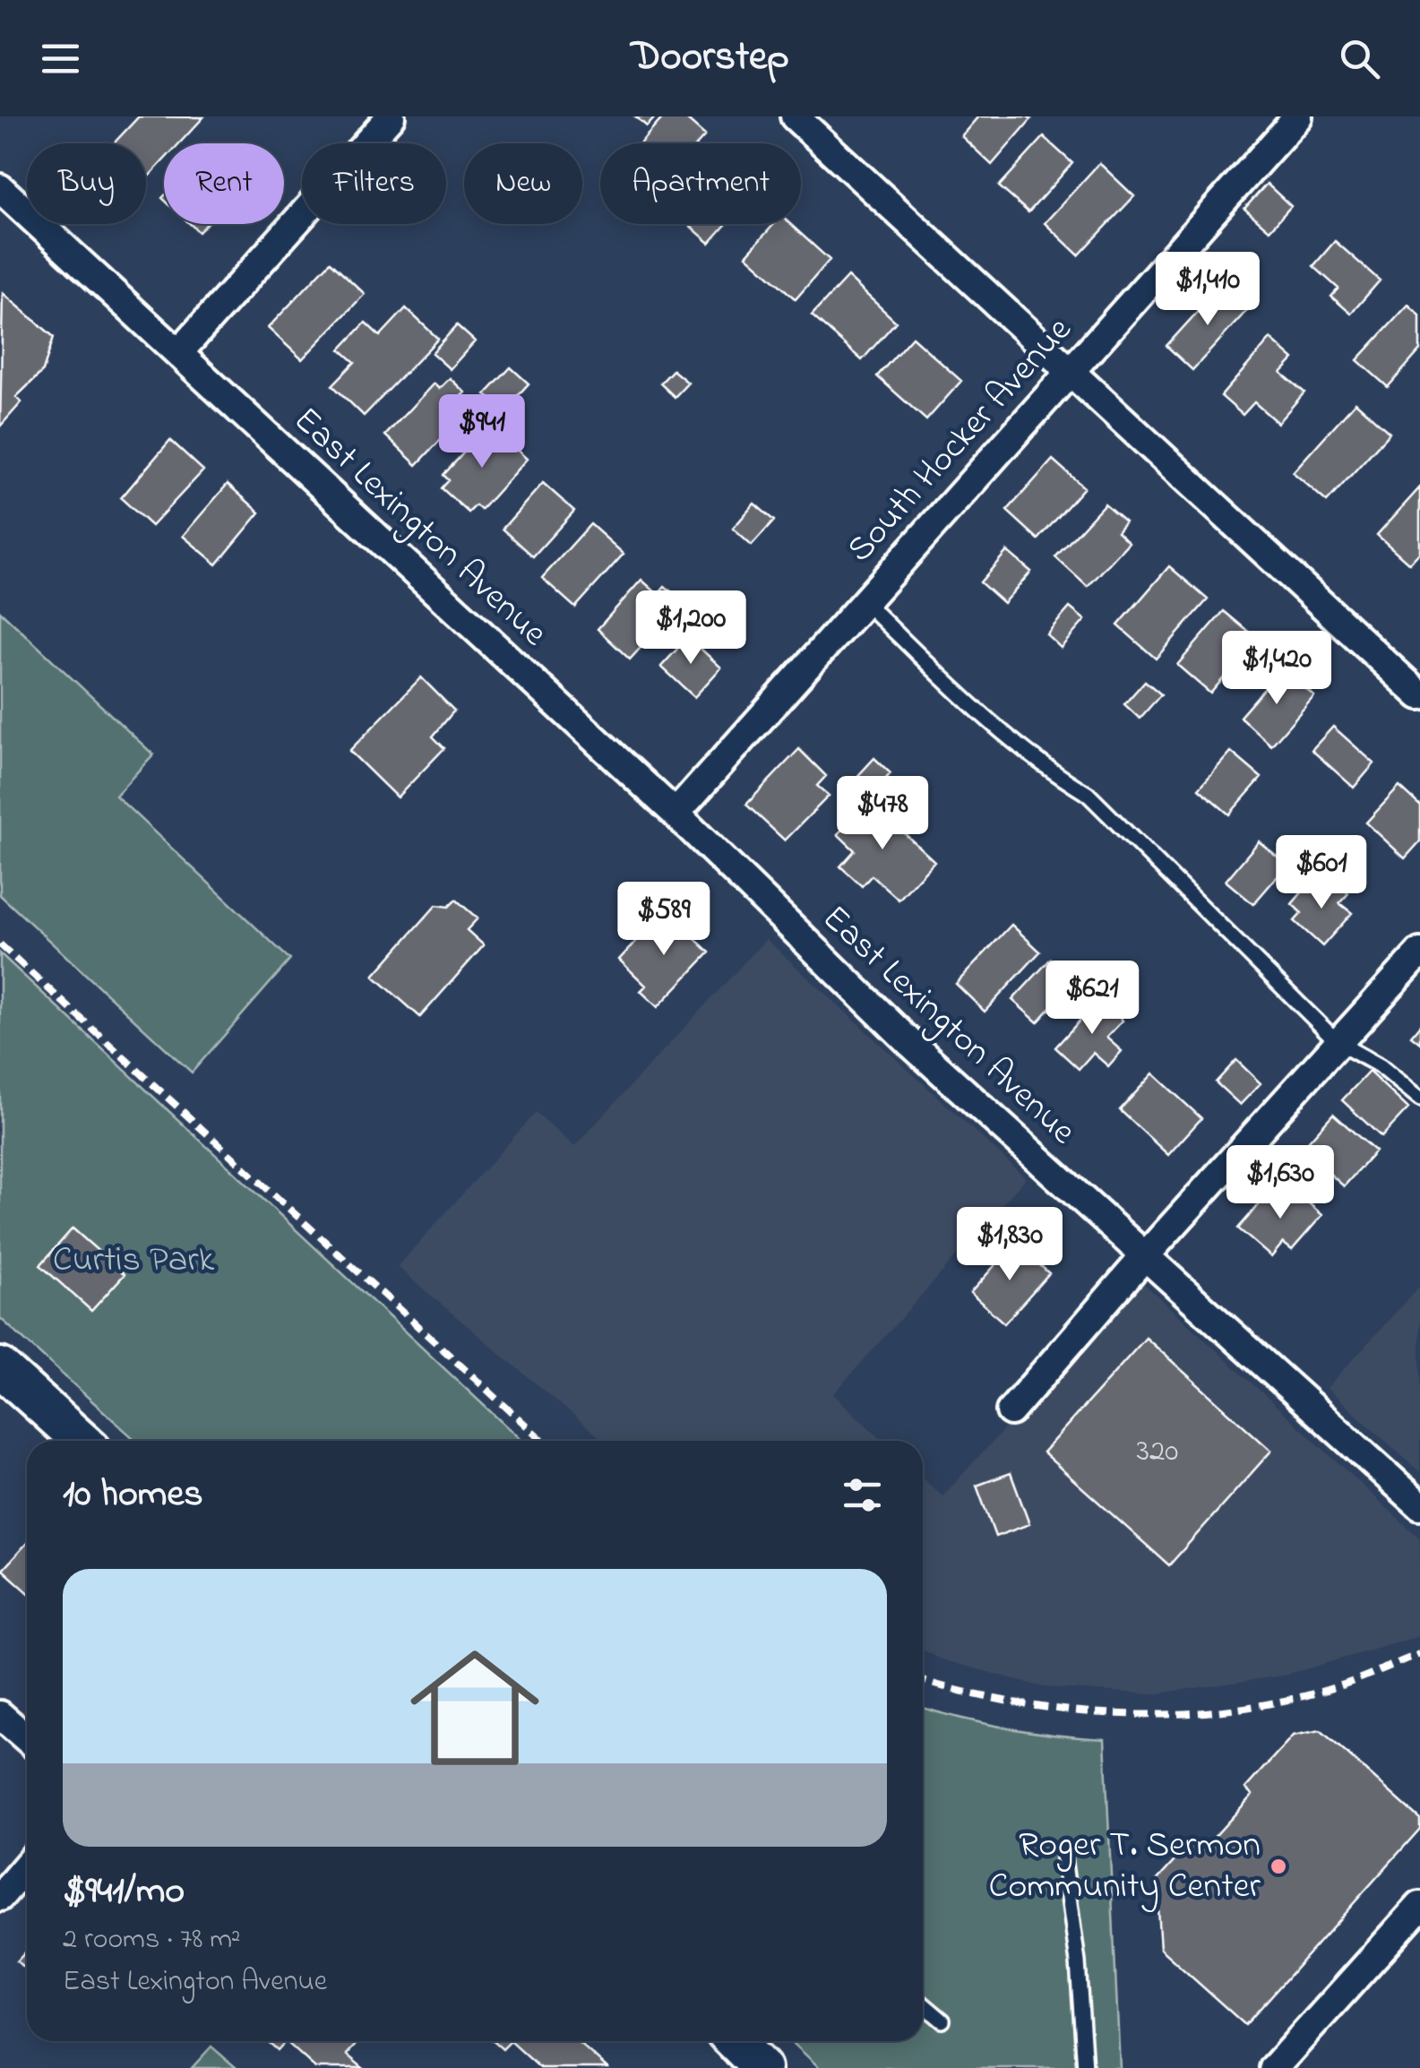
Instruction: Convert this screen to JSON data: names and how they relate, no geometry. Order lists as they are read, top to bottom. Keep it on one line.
{"streets":{"street":["South Hocker Avenue","East Lexington Avenue"]},"crossings":[["South Hocker Avenue","East Lexington Avenue"]],"parks":["Curtis Park"],"places":["Roger T. Sermon Community Center"],"house_numbers":["320"],"page":{"header":"Doorstep","chip":["Buy","Rent","Filters","New","Apartment"],"price":["$1,410","$941","$1,200","$1,420","$478","$601","$589","$621","$1,630","$1,830"],"heading":"10 homes","list":[{"name":"$941/mo","note":"2 rooms · 78 m² · East Lexington Avenue"}]}}
